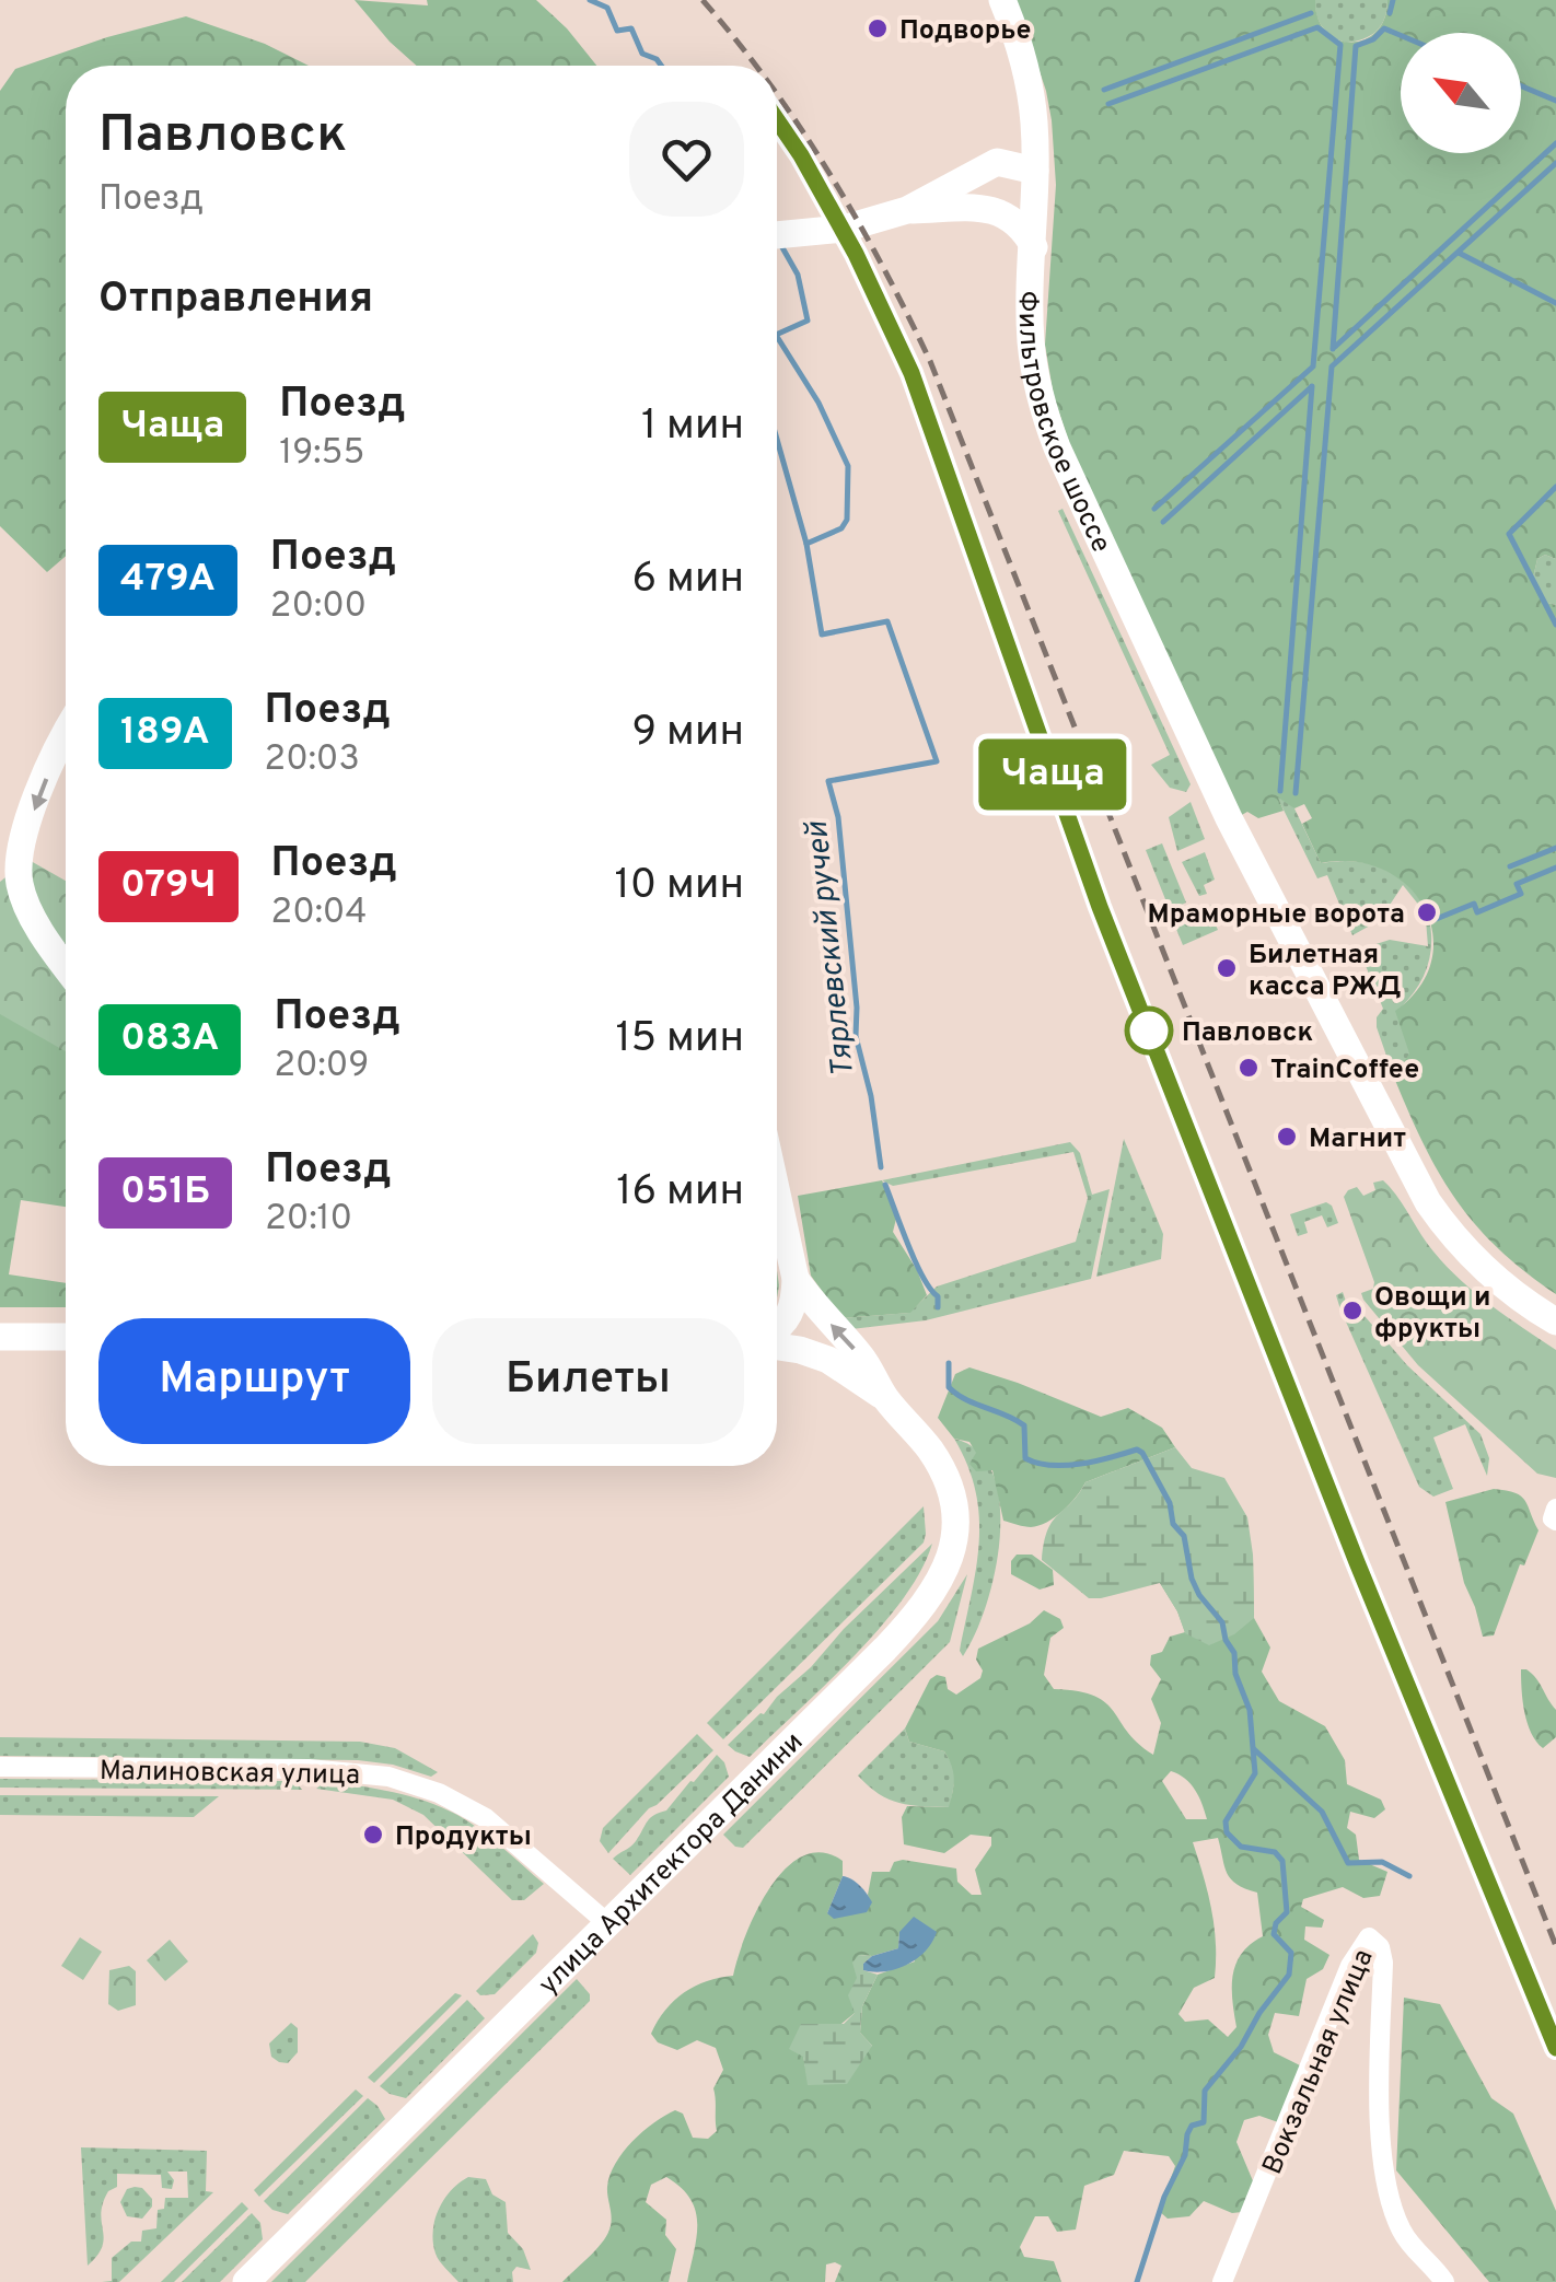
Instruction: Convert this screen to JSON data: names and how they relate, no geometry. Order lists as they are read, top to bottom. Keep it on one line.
{"streets":{"main road":["Фильтровское шоссе","улица Архитектора Данини"],"street":["Малиновская улица","Вокзальная улица"]},"crossings":[["Малиновская улица","улица Архитектора Данини"]],"water":["Тярлевский ручей"],"places":["Подворье","Мраморные ворота","Билетная касса РЖД","Павловск","TrainCoffee","Магнит","Овощи и фрукты","Продукты"],"north":"top left","page":{"on_map":"Чаща","heading":[["Павловск","Поезд"],"Отправления"],"list":[{"mark":"Чаща","name":"Поезд","note":"19:55","value":"1 мин"},{"mark":"479А","name":"Поезд","note":"20:00","value":"6 мин"},{"mark":"189А","name":"Поезд","note":"20:03","value":"9 мин"},{"mark":"079Ч","name":"Поезд","note":"20:04","value":"10 мин"},{"mark":"083А","name":"Поезд","note":"20:09","value":"15 мин"},{"mark":"051Б","name":"Поезд","note":"20:10","value":"16 мин"}],"buttons":["Маршрут","Билеты"]}}
